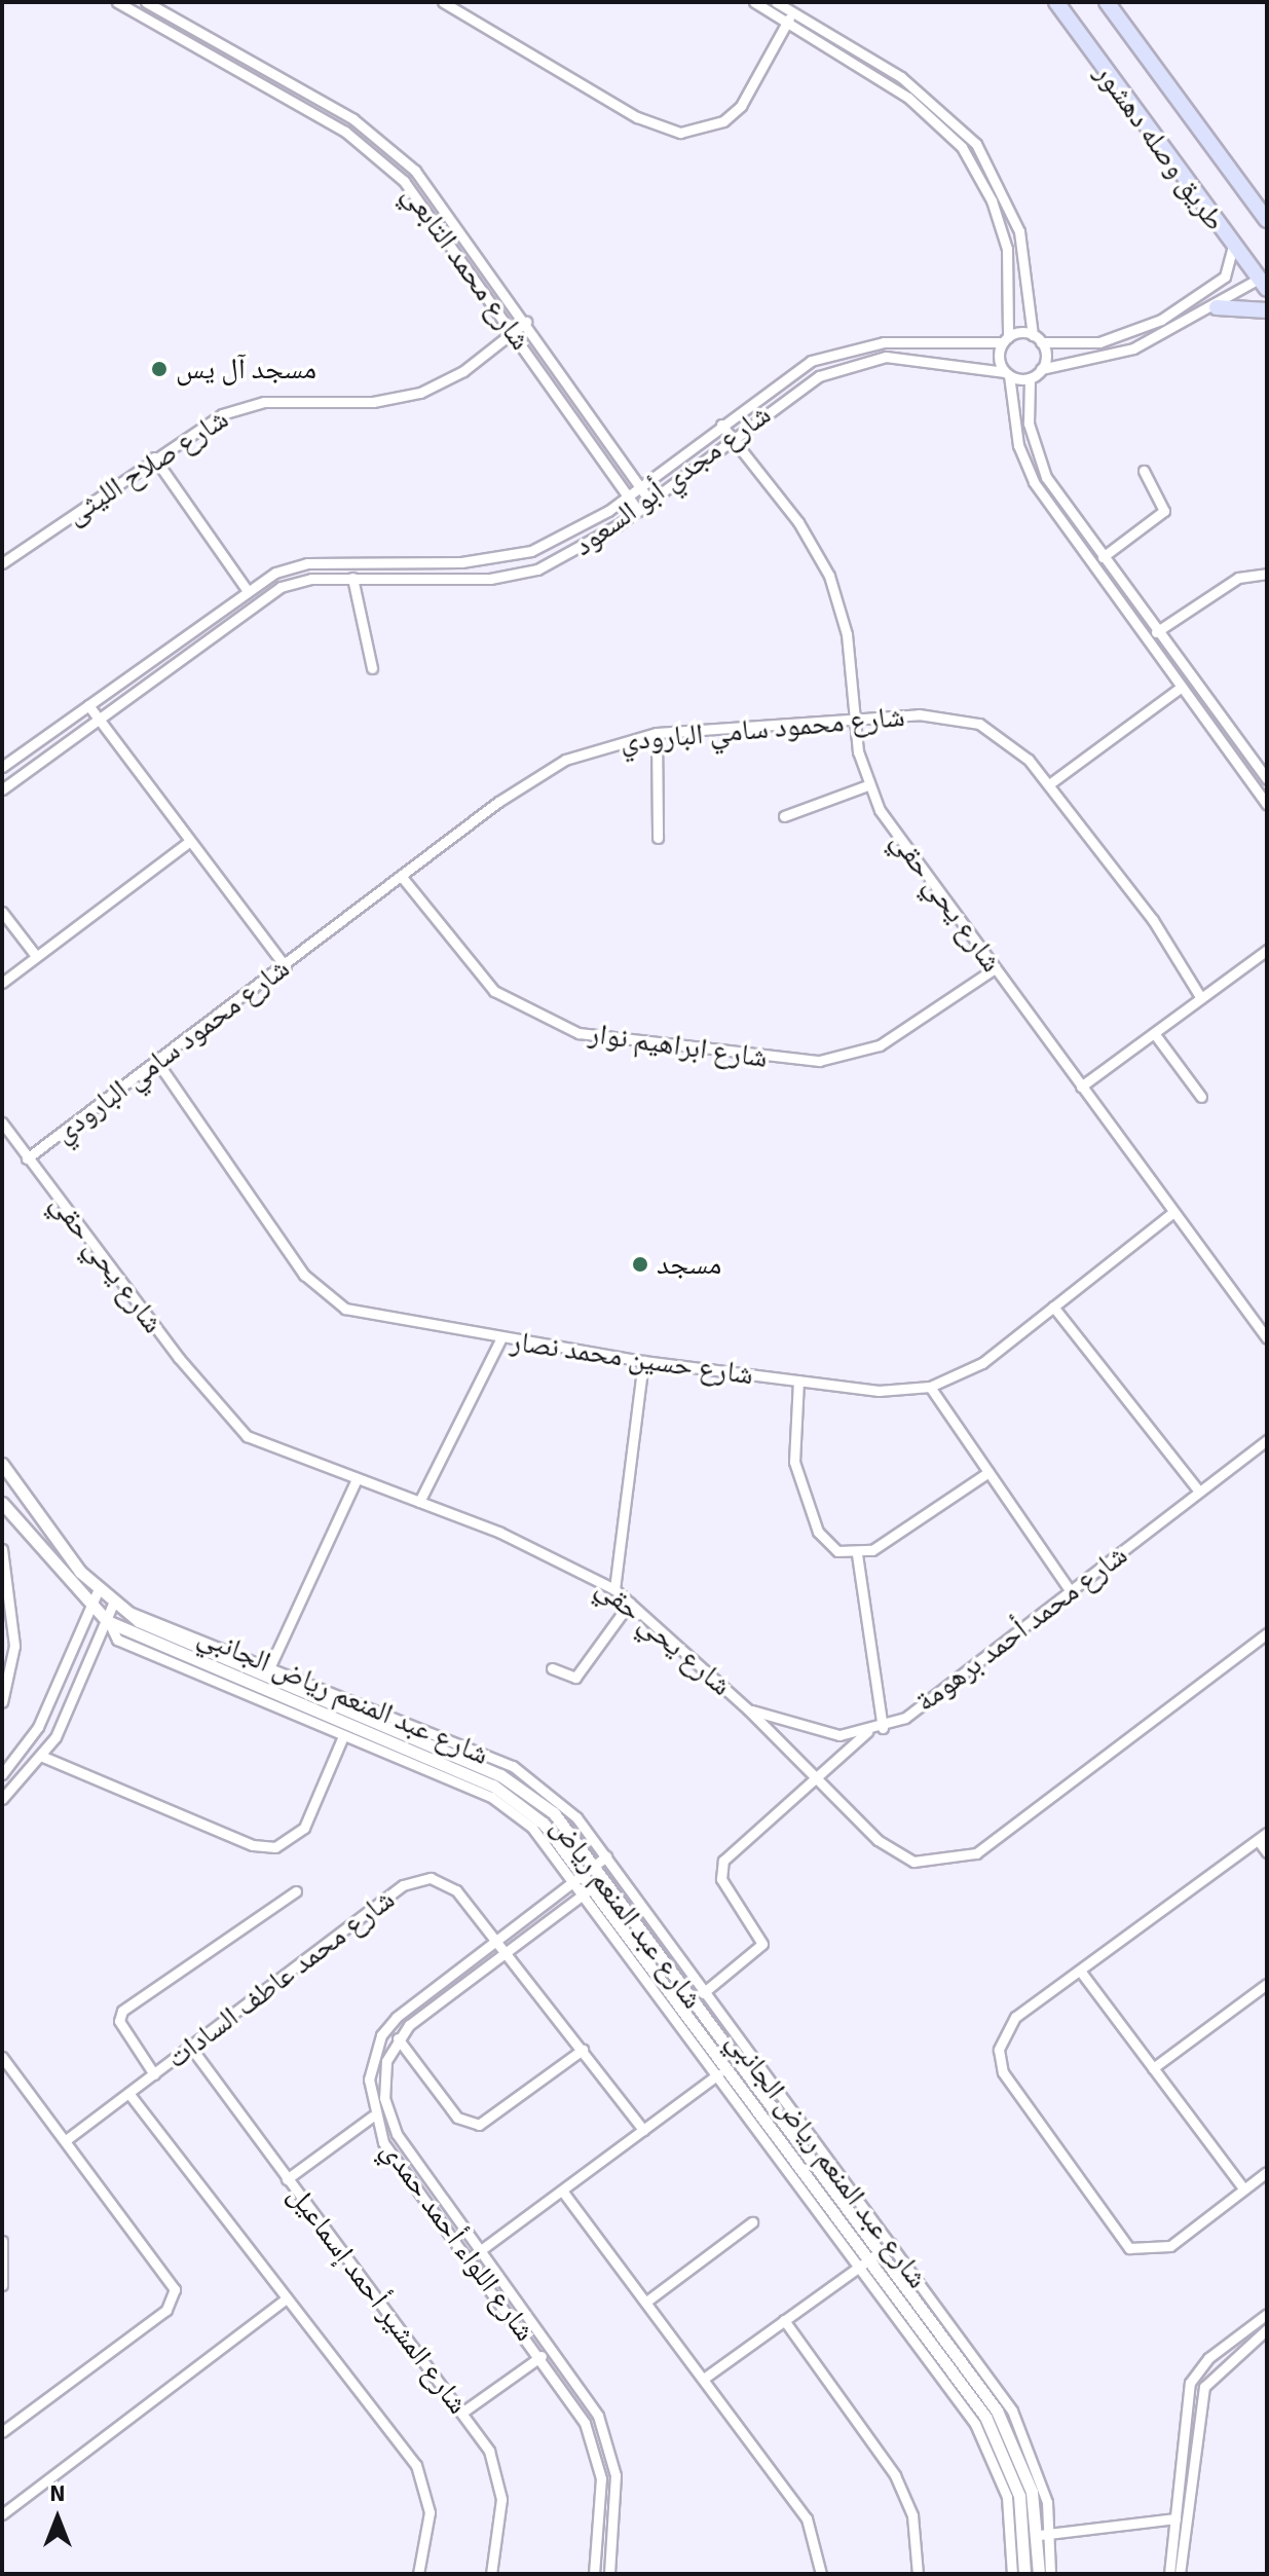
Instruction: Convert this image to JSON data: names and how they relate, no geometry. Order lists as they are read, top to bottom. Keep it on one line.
{"streets":{"main road":["طريق وصله دهشور"],"street":["شارع محمد التابعي","شارع صلاح الليثى","شارع مجدي أبو السعود","شارع محمود سامي البارودي","شارع يحي حقي","شارع ابراهيم نوار","شارع حسين محمد نصار","شارع محمد أحمد برهومة","شارع عبد المنعم رياض الجانبي","شارع عبد المنعم رياض","شارع محمد عاطف السادات","شارع اللواء أحمد حمدي","شارع المشير أحمد إسماعيل"]},"crossings":[["شارع محمد التابعي","شارع صلاح الليثى"],["شارع محمد التابعي","شارع مجدي أبو السعود"],["شارع مجدي أبو السعود","شارع يحي حقي"],["شارع محمود سامي البارودي","شارع يحي حقي"],["شارع محمود سامي البارودي","شارع ابراهيم نوار"],["شارع محمود سامي البارودي","شارع حسين محمد نصار"],["شارع يحي حقي","شارع ابراهيم نوار"],["شارع يحي حقي","شارع حسين محمد نصار"],["شارع يحي حقي","شارع محمد أحمد برهومة"],["شارع عبد المنعم رياض الجانبي","شارع عبد المنعم رياض"],["شارع عبد المنعم رياض الجانبي","شارع اللواء أحمد حمدي"],["شارع عبد المنعم رياض","شارع اللواء أحمد حمدي"],["شارع محمد عاطف السادات","شارع اللواء أحمد حمدي"],["شارع محمد عاطف السادات","شارع المشير أحمد إسماعيل"]],"places":["مسجد آل يس","مسجد"],"north":"top"}
